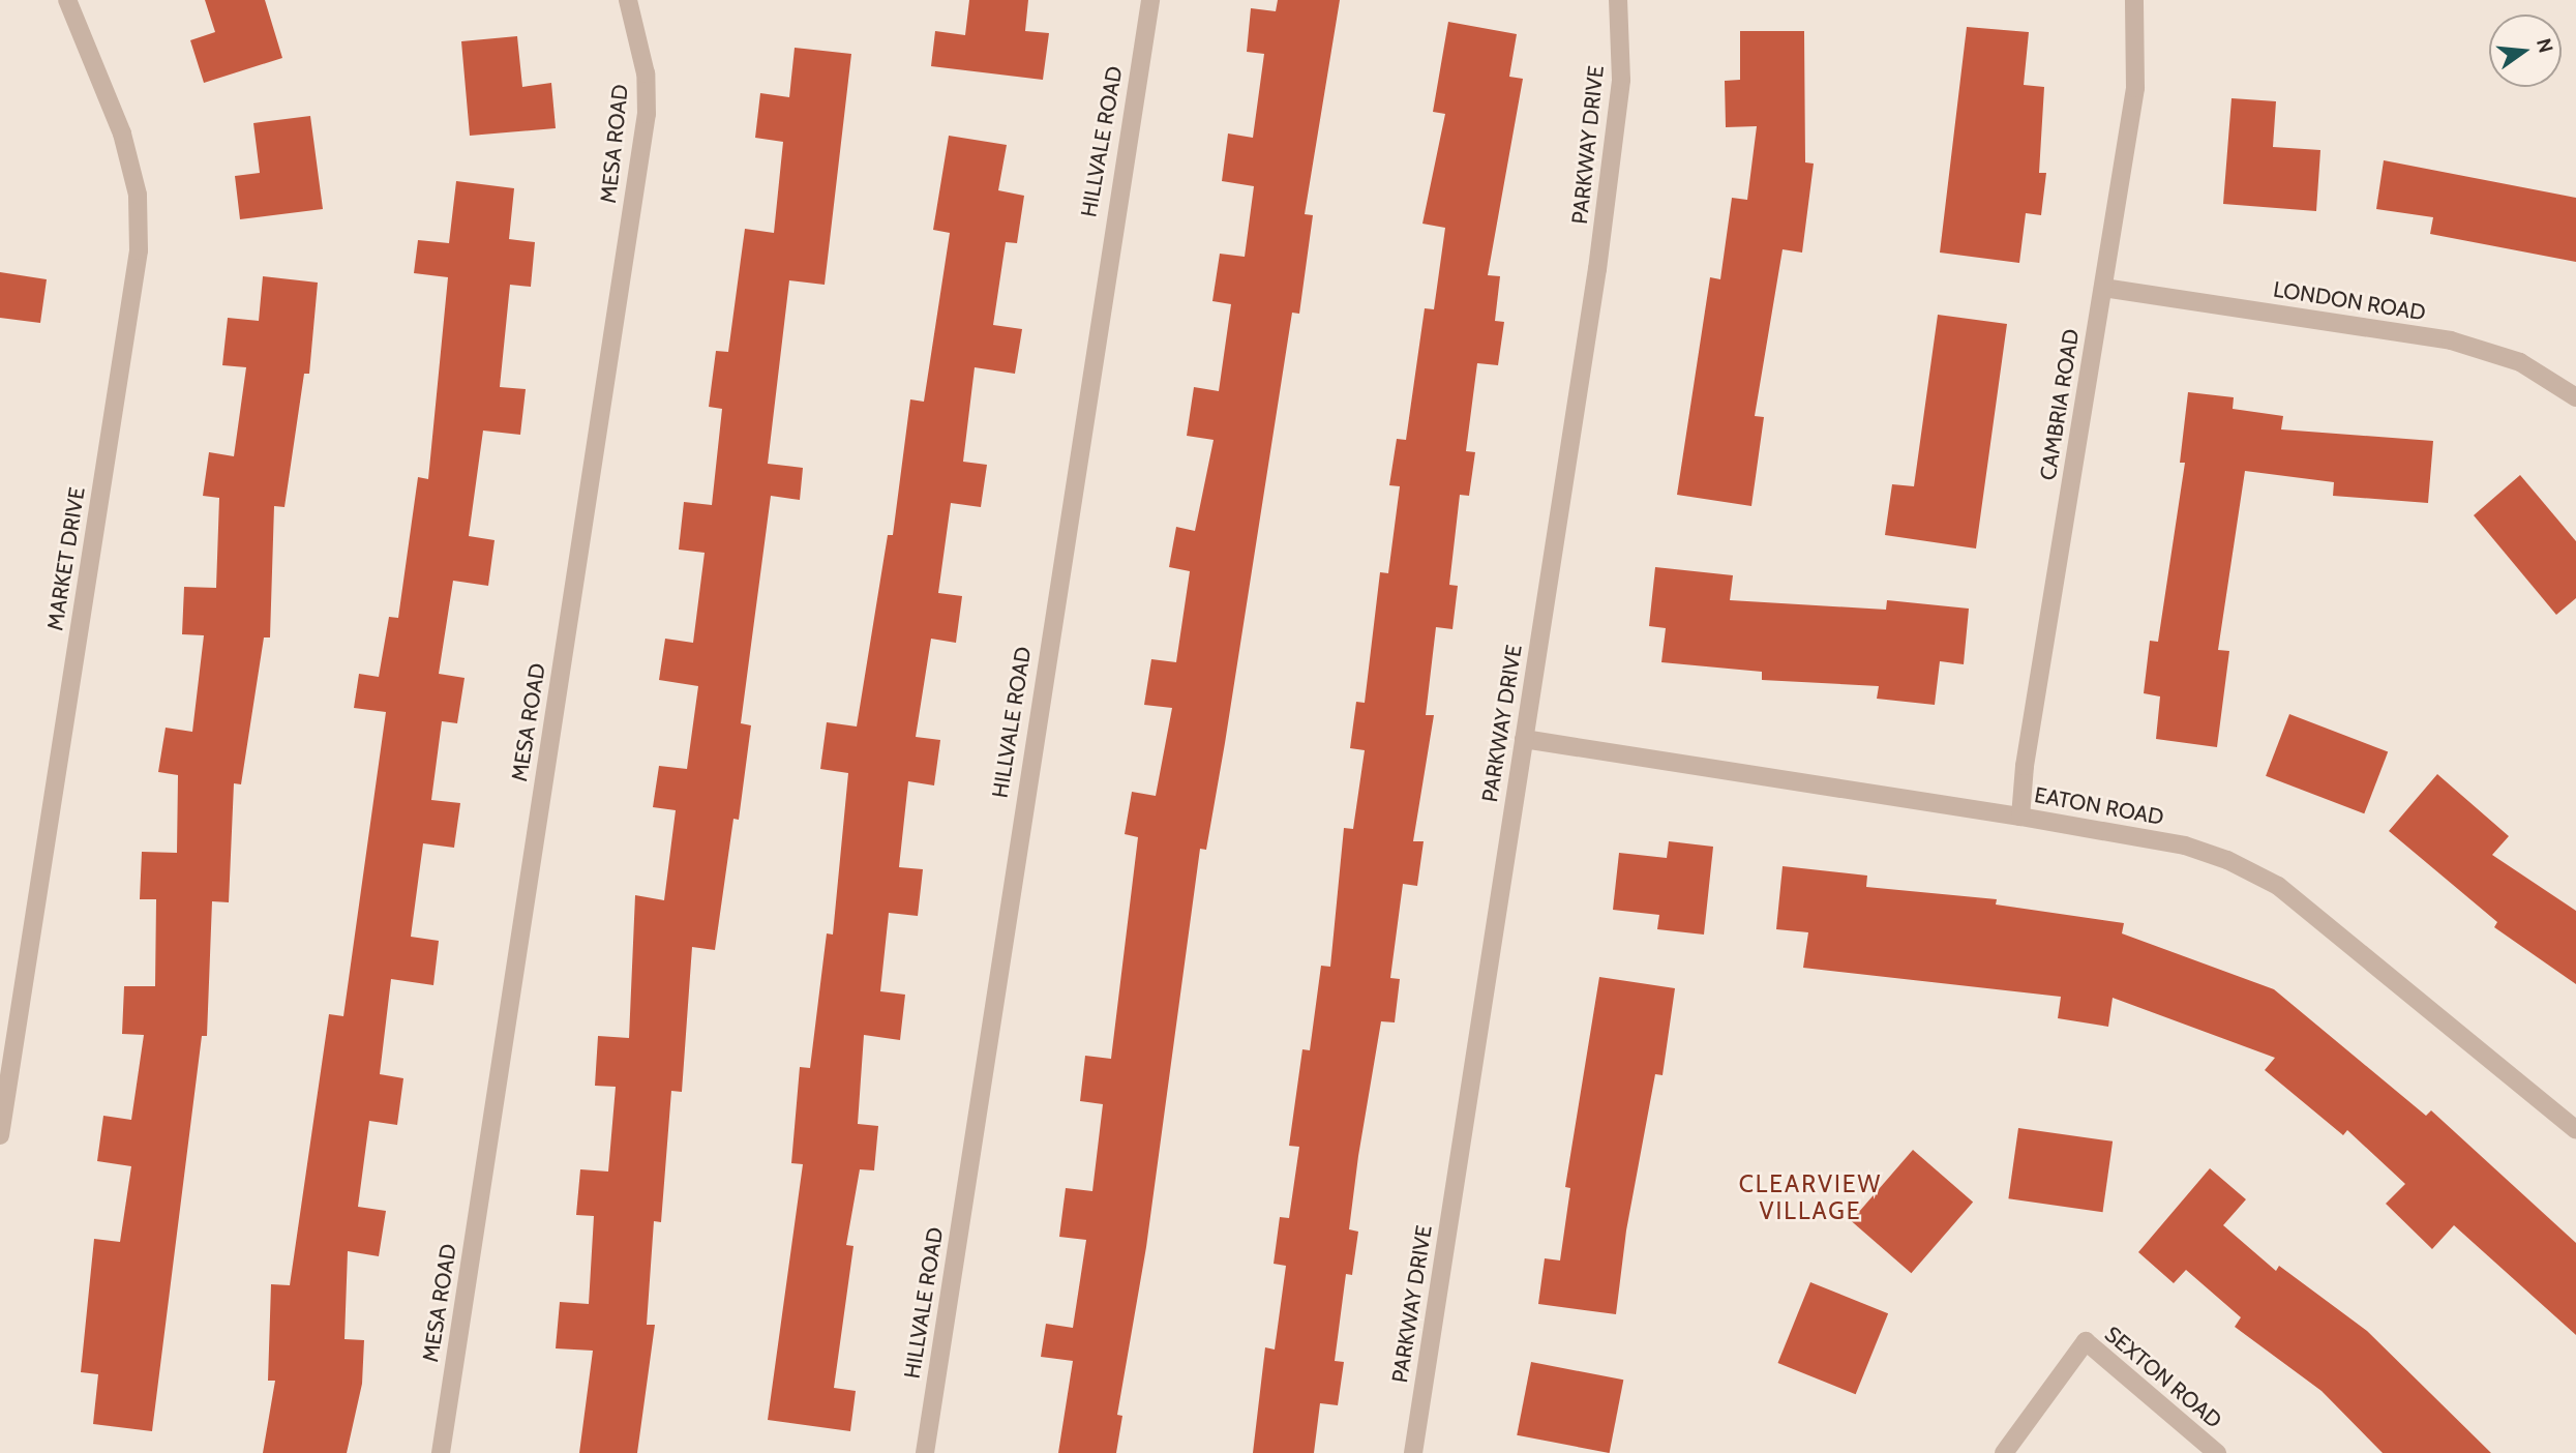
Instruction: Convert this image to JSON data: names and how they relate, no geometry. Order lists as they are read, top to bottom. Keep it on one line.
{"streets":{"street":["HILLVALE ROAD","MESA ROAD","PARKWAY DRIVE","LONDON ROAD","CAMBRIA ROAD","MARKET DRIVE","EATON ROAD","SEXTON ROAD"]},"crossings":[["PARKWAY DRIVE","EATON ROAD"],["LONDON ROAD","CAMBRIA ROAD"],["CAMBRIA ROAD","EATON ROAD"]],"districts":["CLEARVIEW VILLAGE"],"north":"right"}
